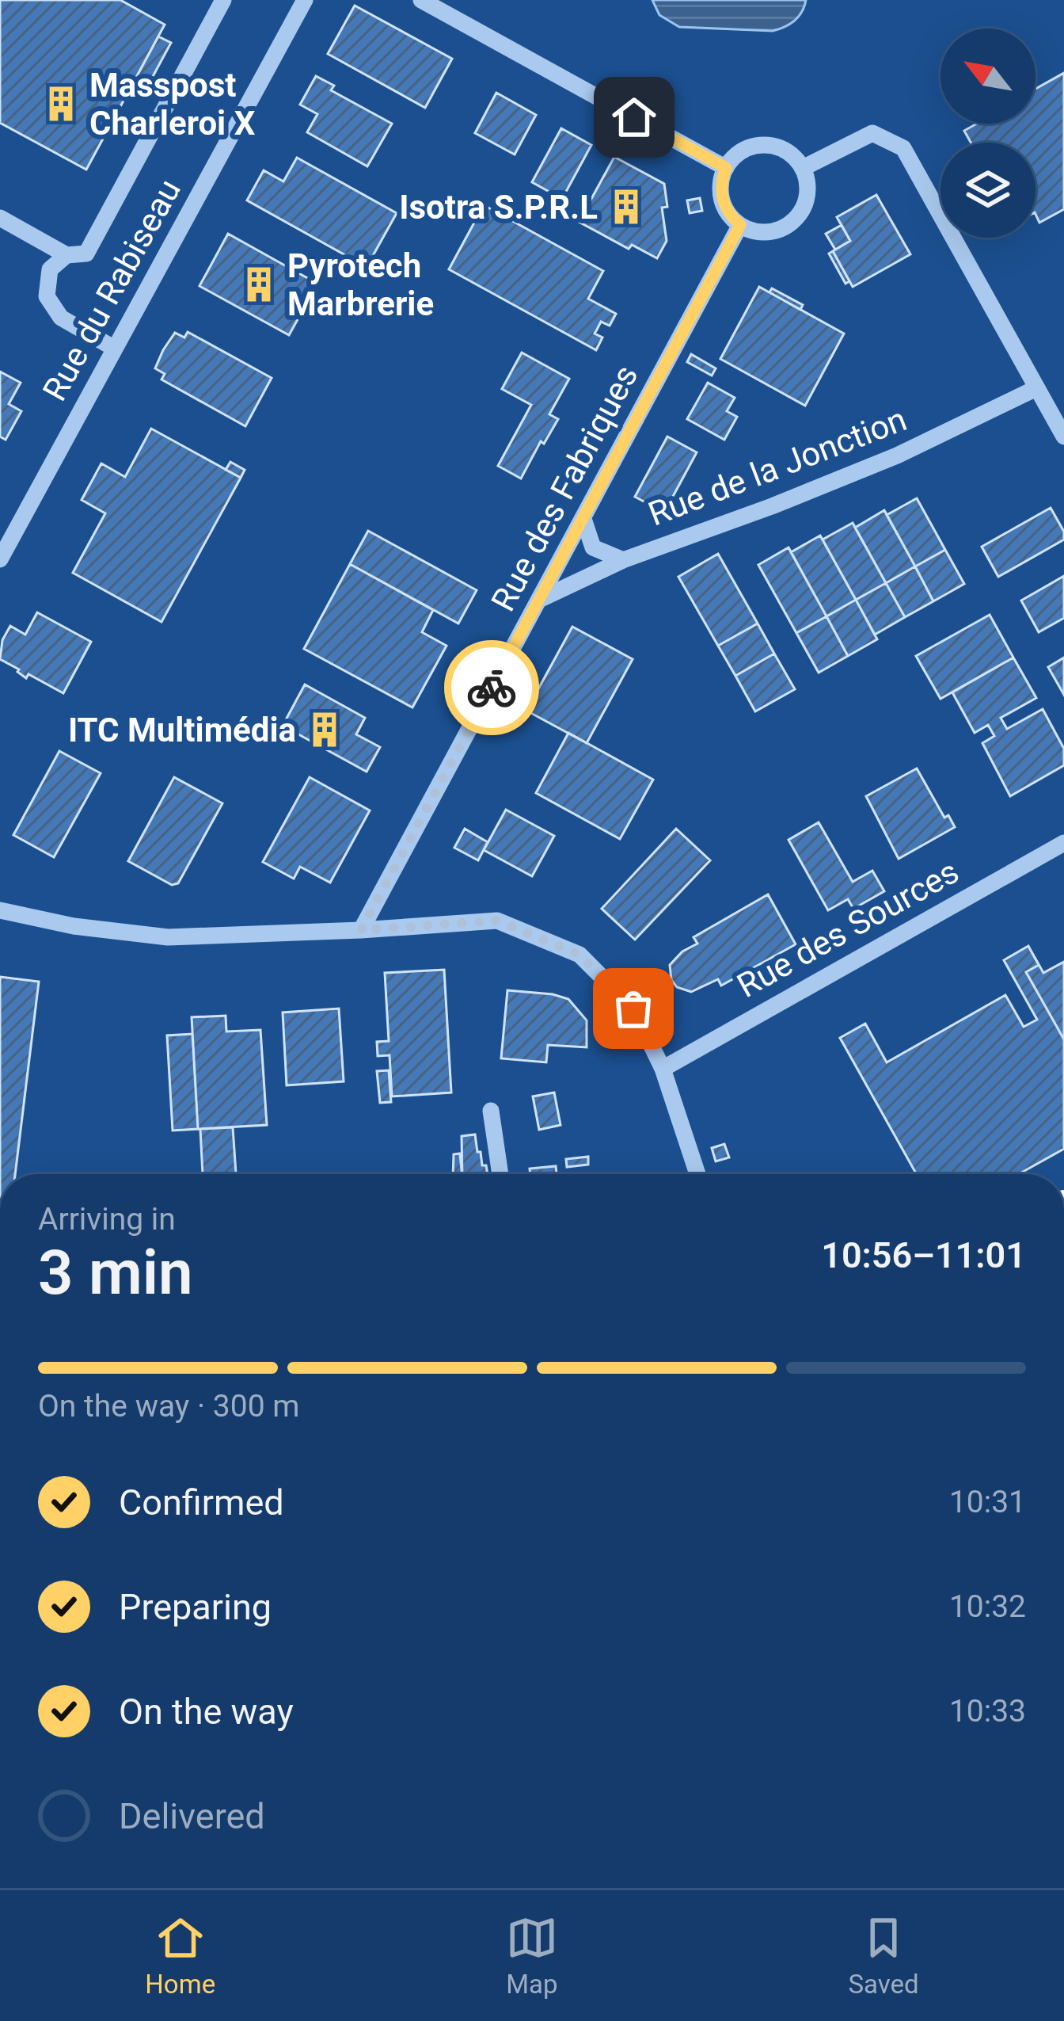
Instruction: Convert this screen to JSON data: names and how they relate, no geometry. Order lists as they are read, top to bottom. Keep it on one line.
{"streets":{"street":["Rue du Rabiseau","Rue de la Jonction","Rue des Fabriques","Rue des Sources"]},"crossings":[["Rue de la Jonction","Rue des Fabriques"]],"places":{"building":["Masspost Charleroi X","Isotra S.P.R.L","Pyrotech Marbrerie","ITC Multimédia"]},"north":"top left","page":{"heading":["3 min","Arriving in","10:56–11:01"],"bar":"On the way · 300 m","list":[["Confirmed","10:31"],["Preparing","10:32"],["On the way","10:33"],"Delivered"],"tabs":["Home","Map","Saved"]}}
